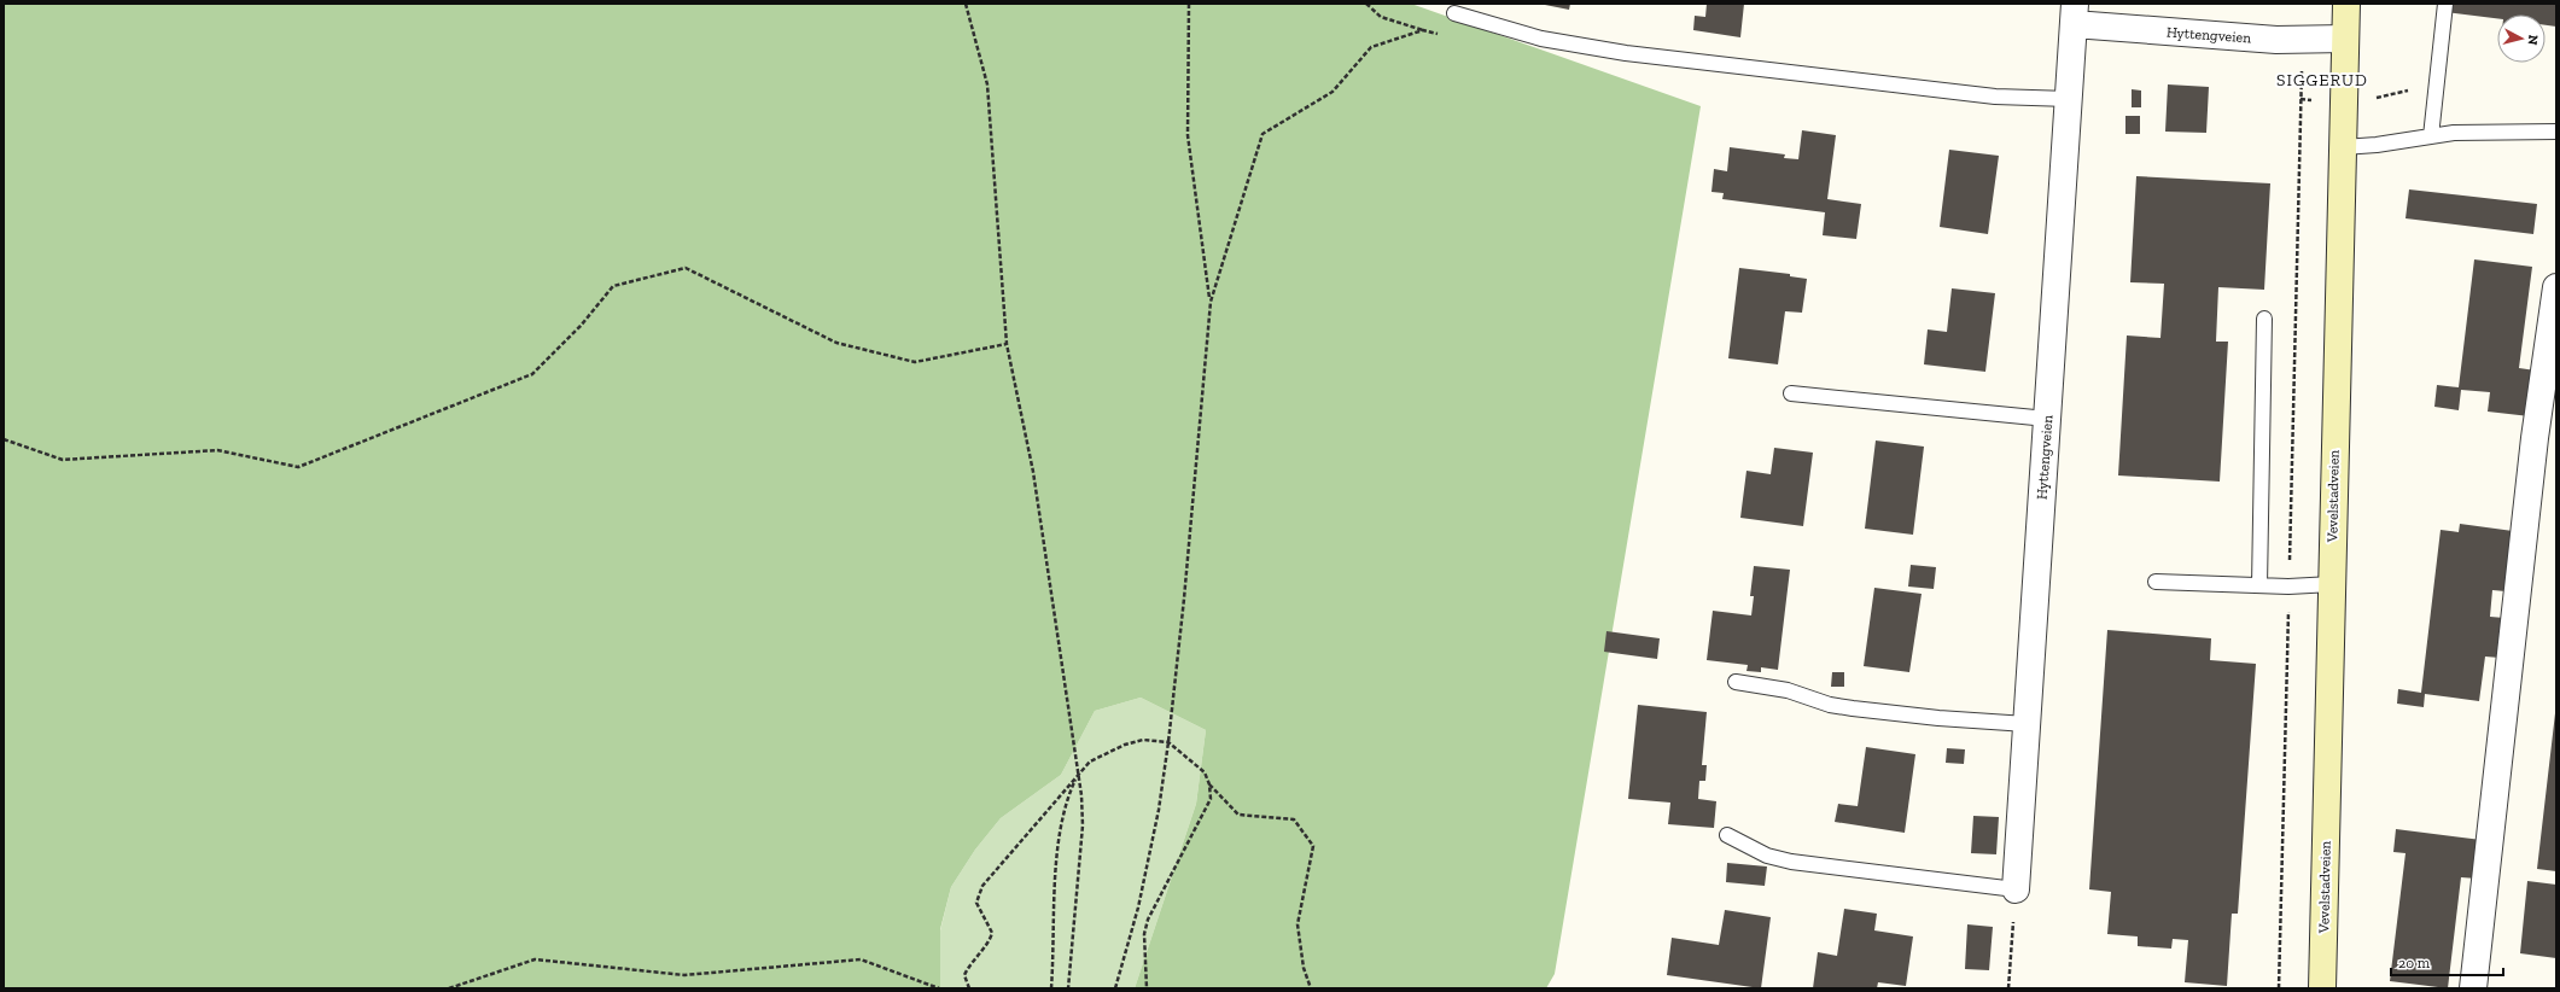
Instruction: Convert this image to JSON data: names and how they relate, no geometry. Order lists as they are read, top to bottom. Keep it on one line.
{"streets":{"main road":["Vevelstadveien"],"street":["Hyttengveien"]},"crossings":[["Hyttengveien","Vevelstadveien"]],"districts":["SIGGERUD"],"scale_bar":"20 m","north":"right"}
